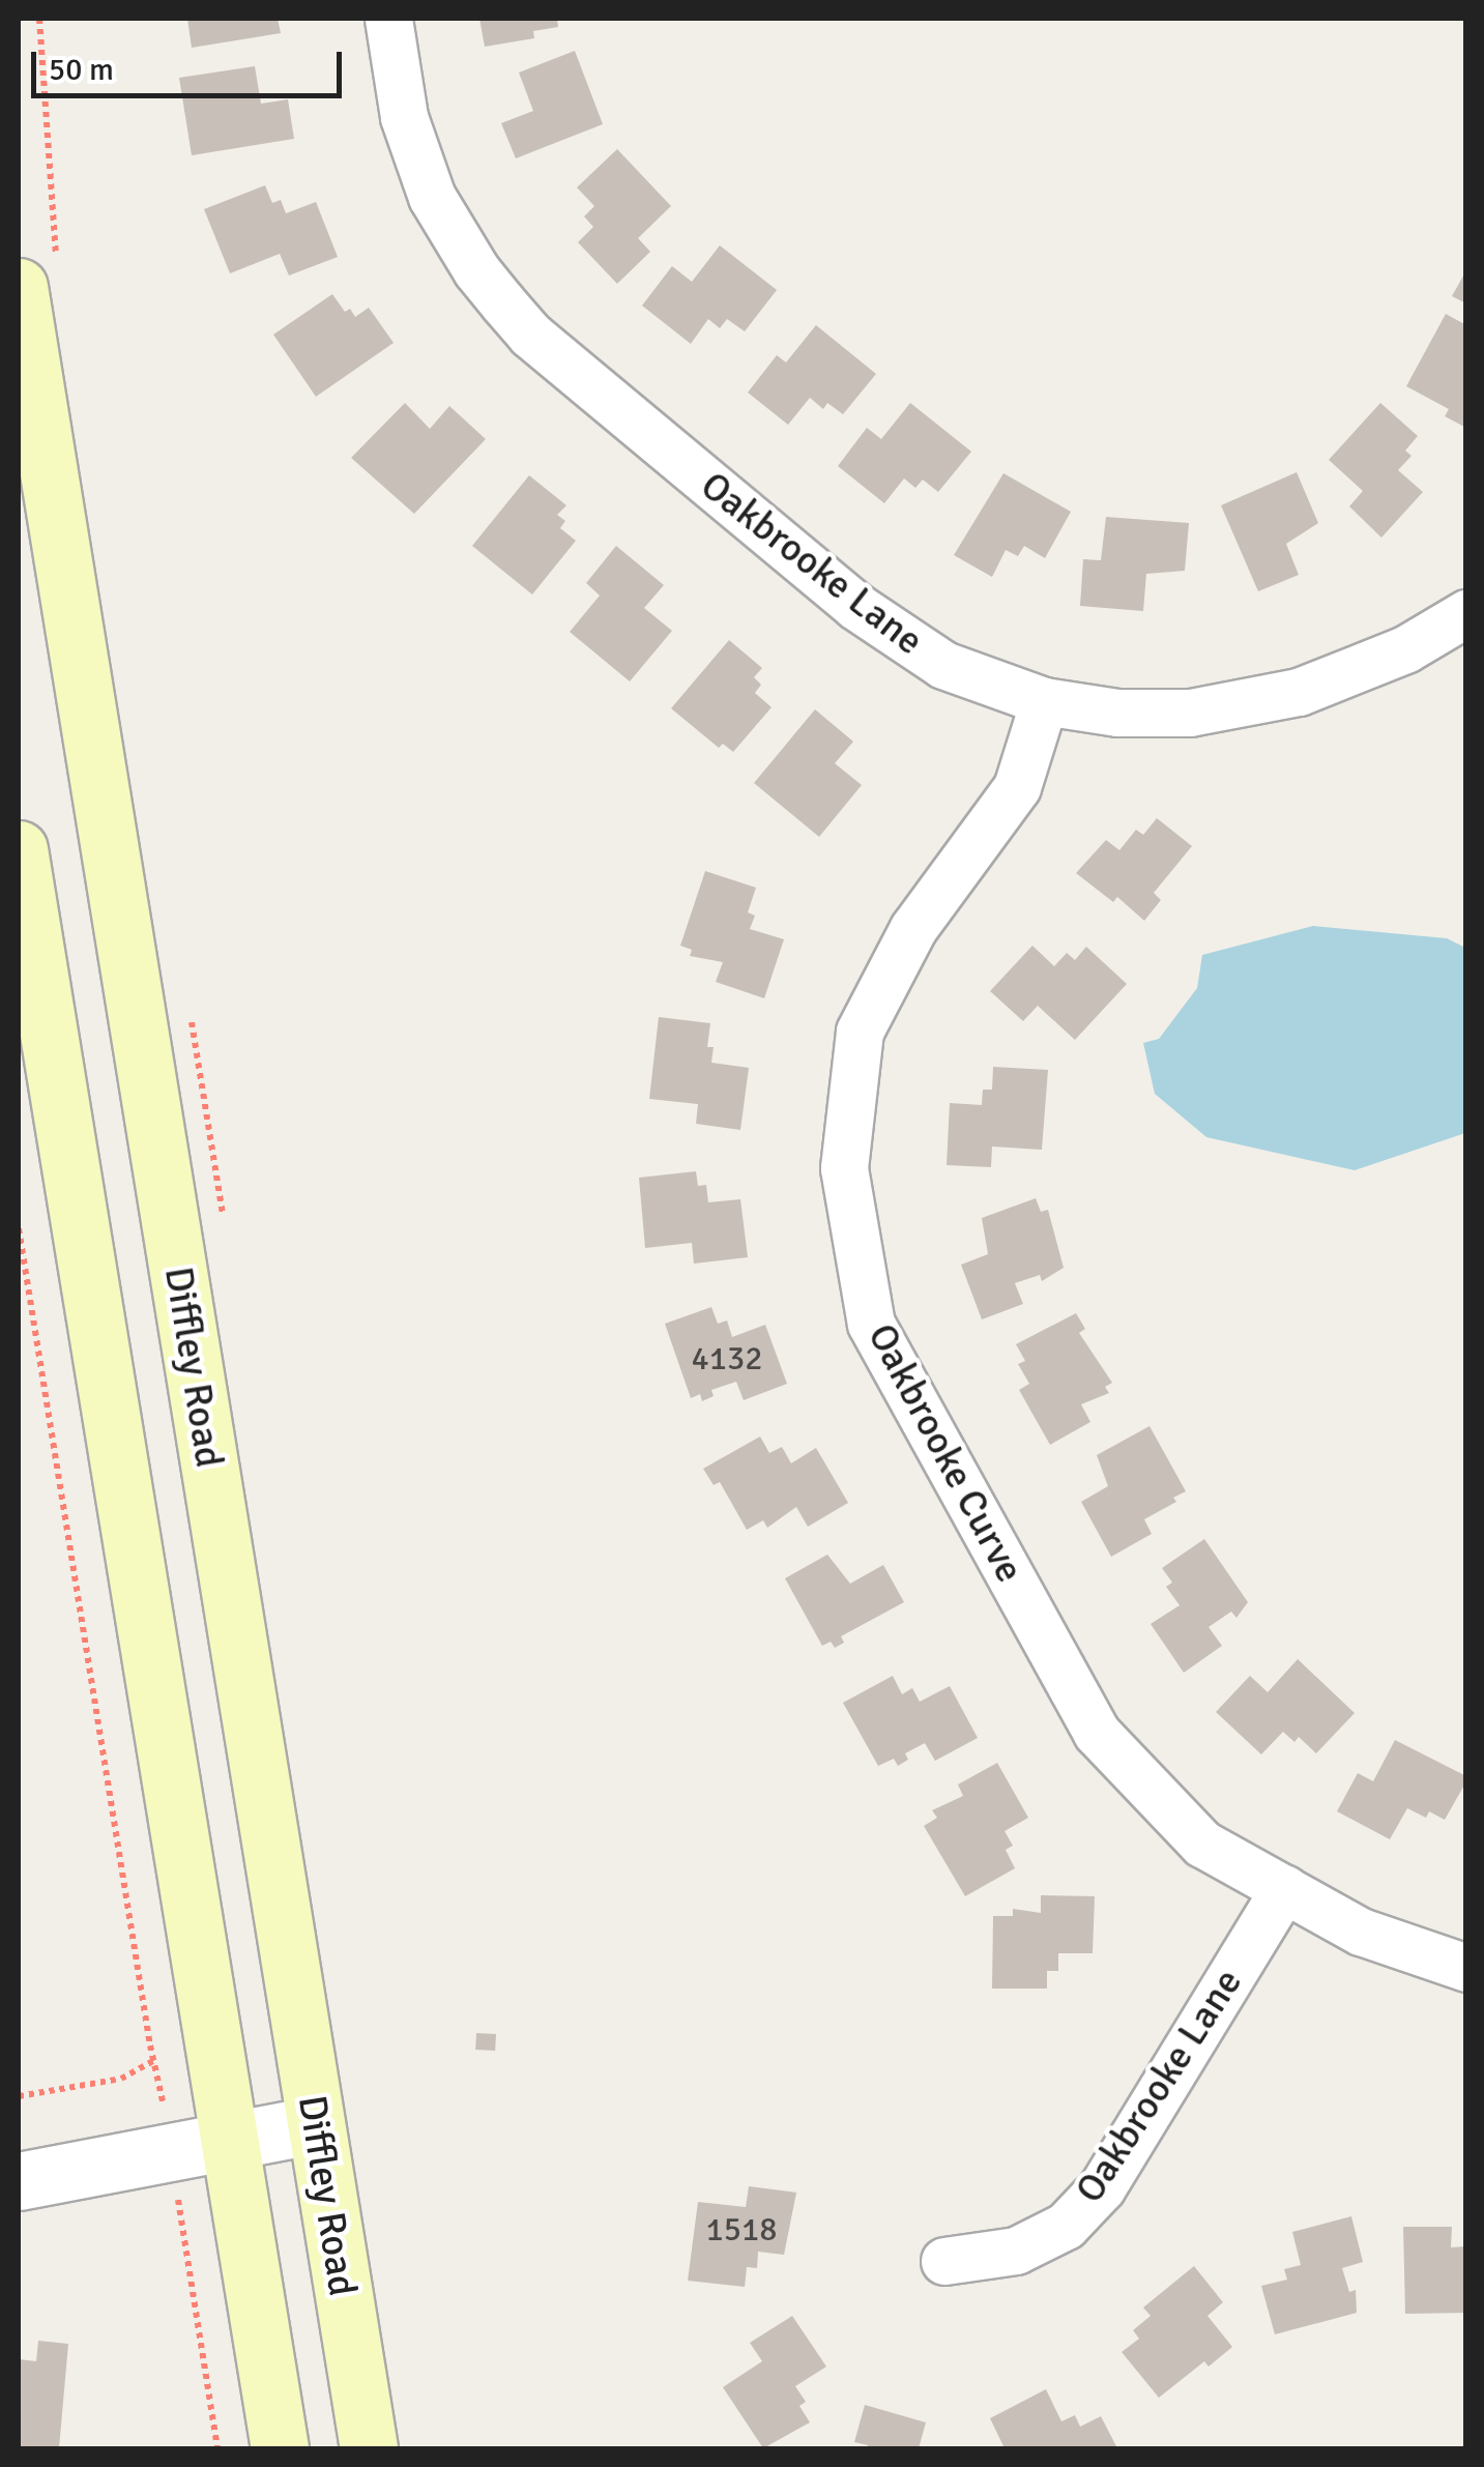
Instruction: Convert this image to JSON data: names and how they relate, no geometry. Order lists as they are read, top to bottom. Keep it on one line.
{"streets":{"main road":["Diffley Road"],"street":["Oakbrooke Lane","Oakbrooke Curve"]},"crossings":[["Oakbrooke Lane","Oakbrooke Curve"]],"house_numbers":["4132","1518"],"scale_bar":"50 m"}
